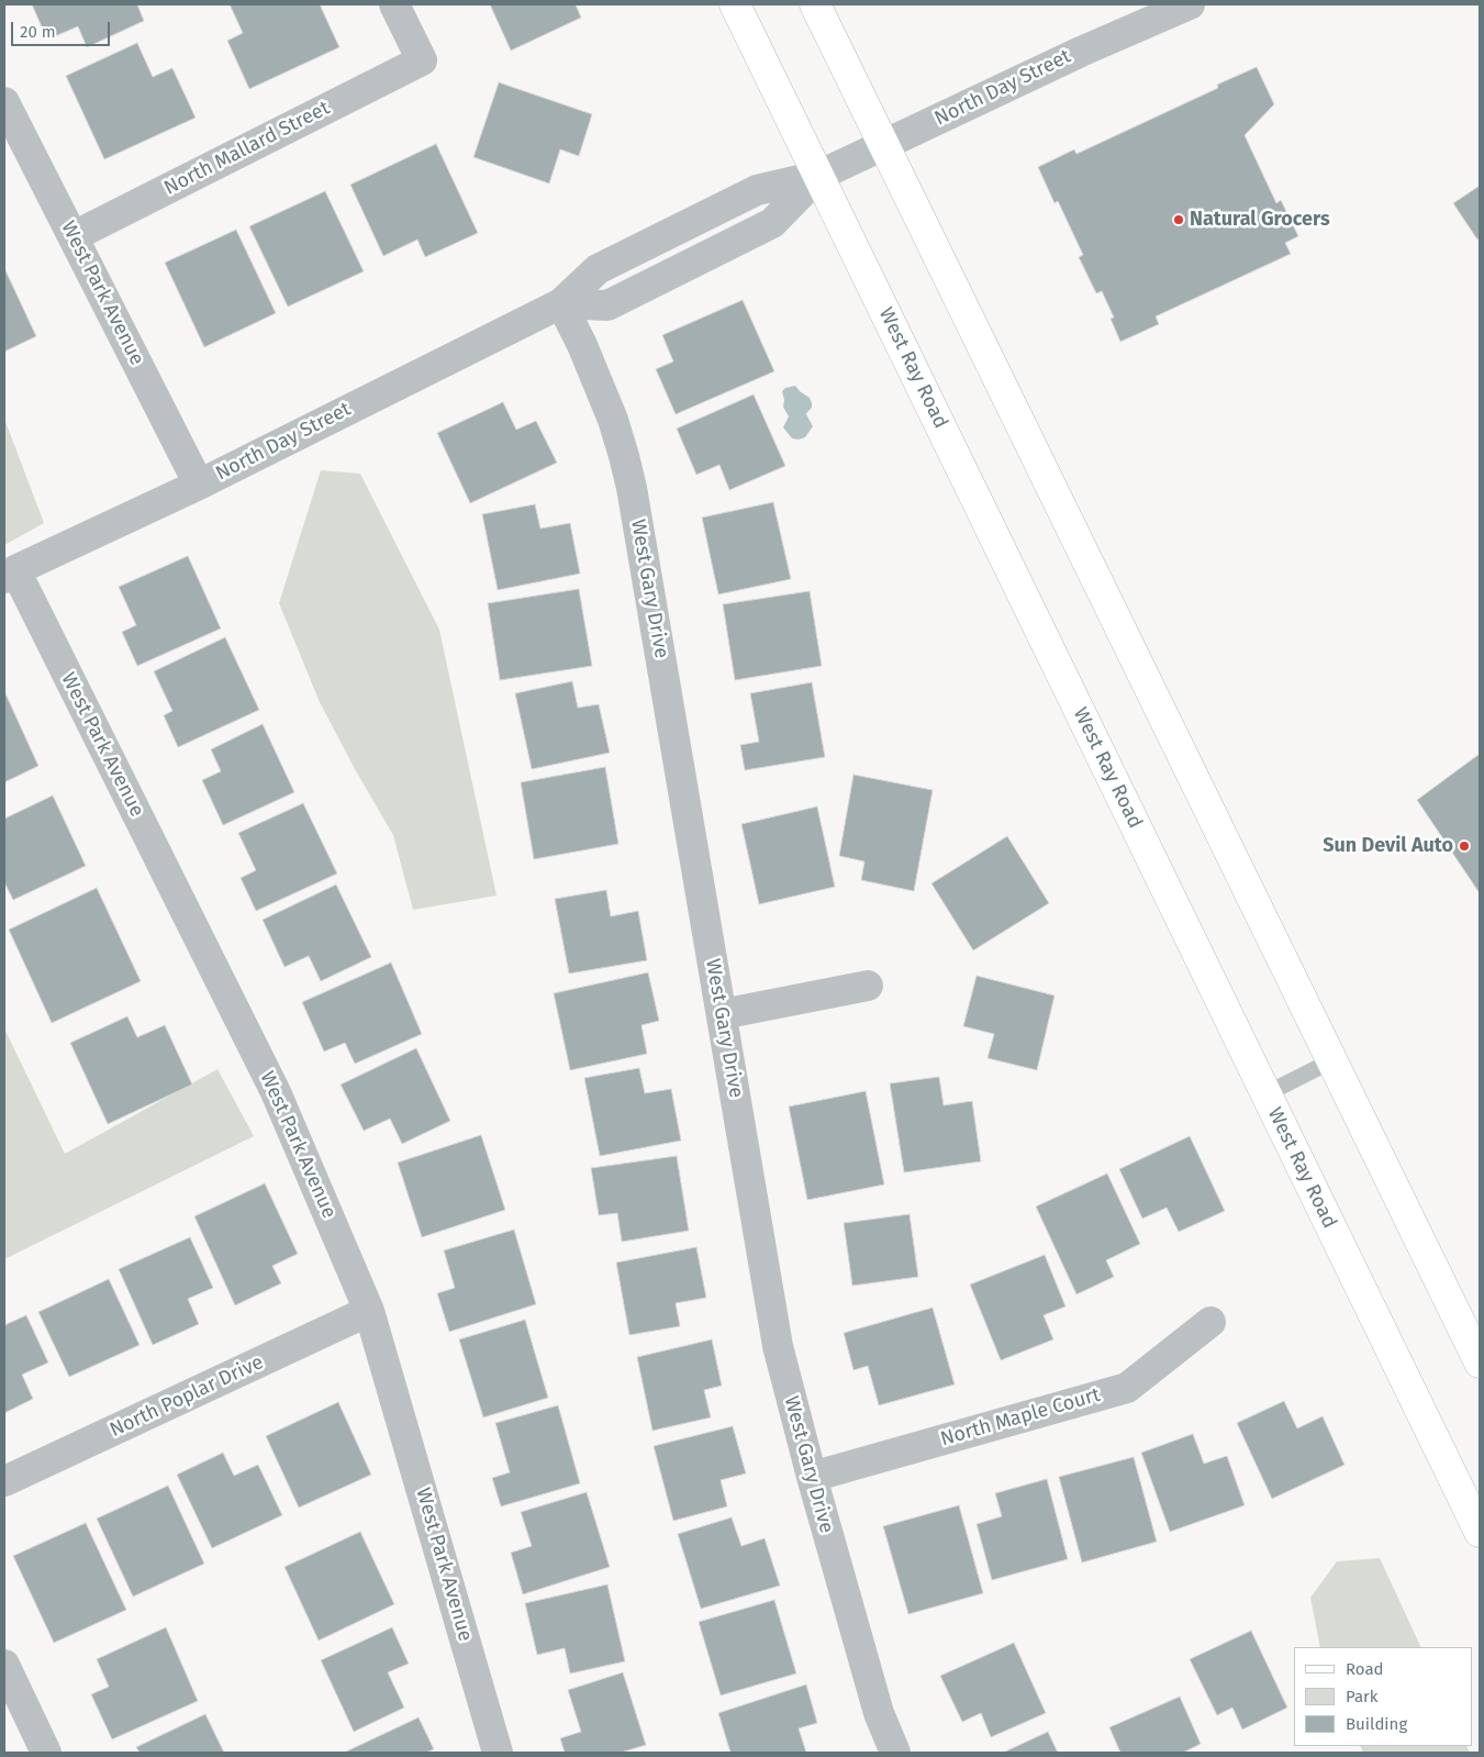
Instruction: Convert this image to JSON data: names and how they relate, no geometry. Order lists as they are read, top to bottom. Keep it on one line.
{"streets":{"main road":["West Ray Road"],"street":["North Day Street","North Mallard Street","West Park Avenue","West Gary Drive","North Poplar Drive","North Maple Court"]},"crossings":[["North Day Street","West Park Avenue"],["North Day Street","West Ray Road"],["North Day Street","West Gary Drive"],["North Mallard Street","West Park Avenue"],["West Park Avenue","North Poplar Drive"],["West Gary Drive","North Maple Court"]],"places":["Natural Grocers","Sun Devil Auto"],"legend":["Road","Park","Building"],"scale_bar":"20 m"}
